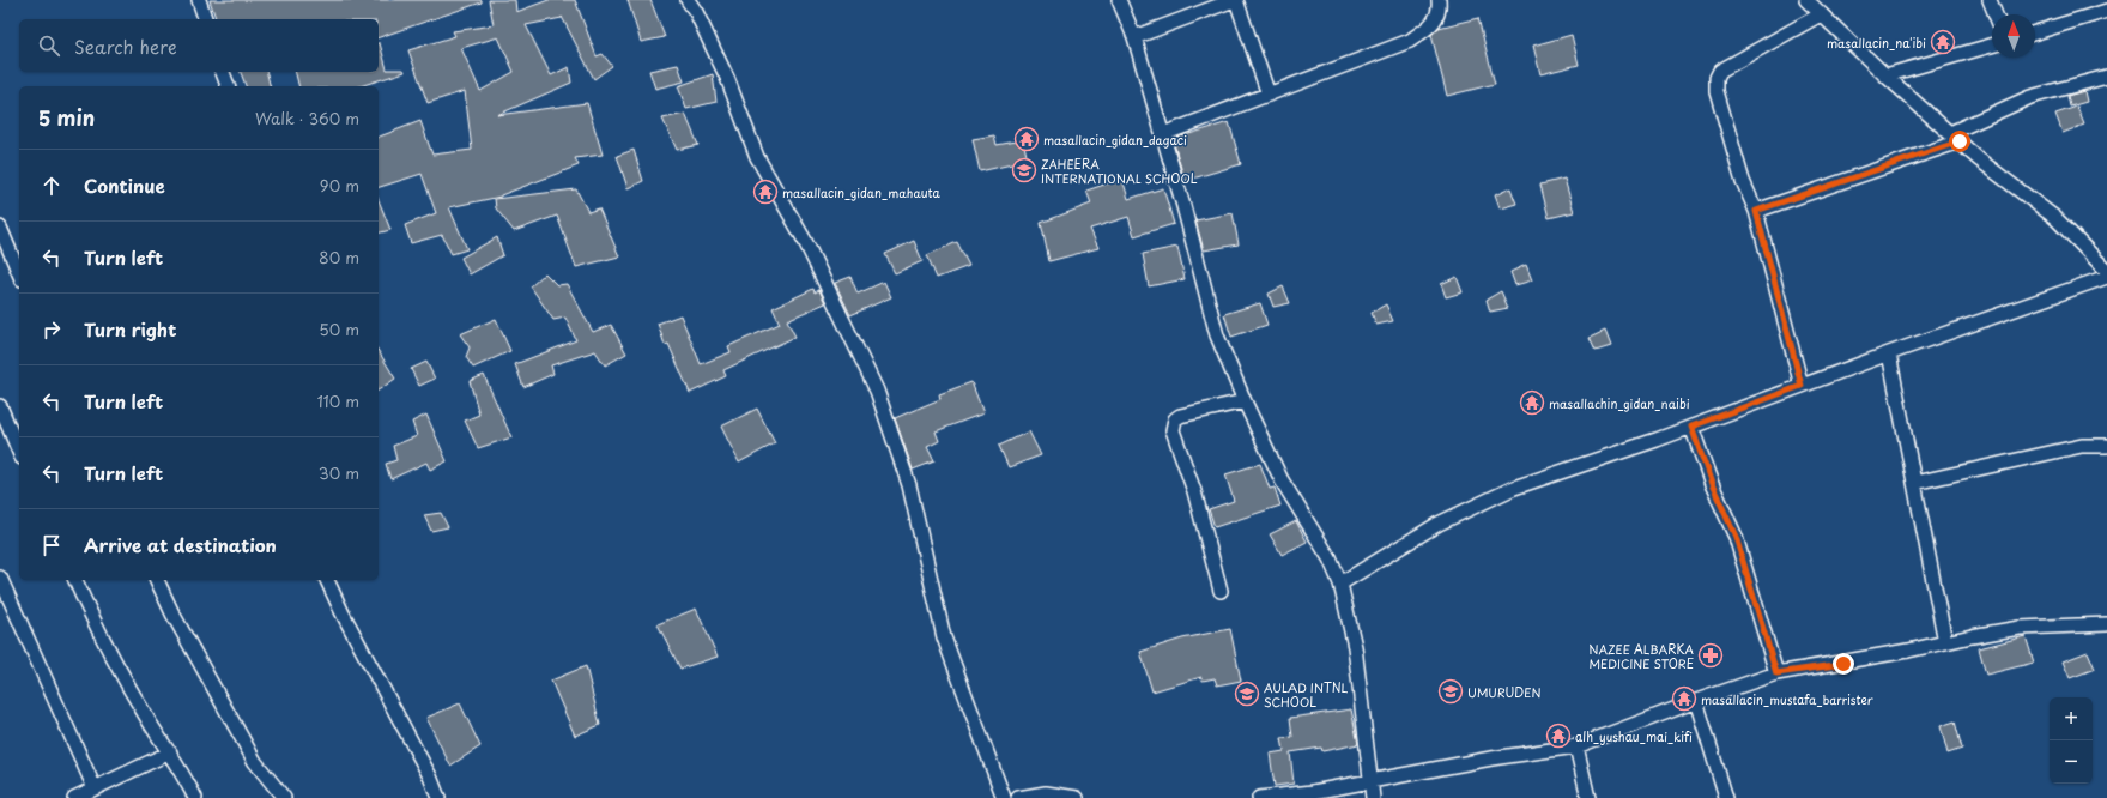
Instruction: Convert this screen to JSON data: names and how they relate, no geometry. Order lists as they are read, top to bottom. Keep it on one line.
{"places":{"temple":["masallacin_na'ibi","masallacin_gidan_dagaci","masallacin_gidan_mahauta","masallachin_gidan_naibi","masallacin_mustafa_barrister","alh_yushau_mai_kifi"],"school or university":["ZAHEERA INTERNATIONAL SCHOOL","UMURUDEN","AULAD INTNL SCHOOL"],"pharmacy":["NAZEE ALBARKA MEDICINE STORE"]},"north":"top","page":{"search":"Search here","heading":["5 min","Walk · 360 m"],"list":[["Continue","90 m"],["Turn left","80 m"],["Turn right","50 m"],["Turn left","110 m"],["Turn left","30 m"],"Arrive at destination"],"map_buttons":["+","−"]}}
